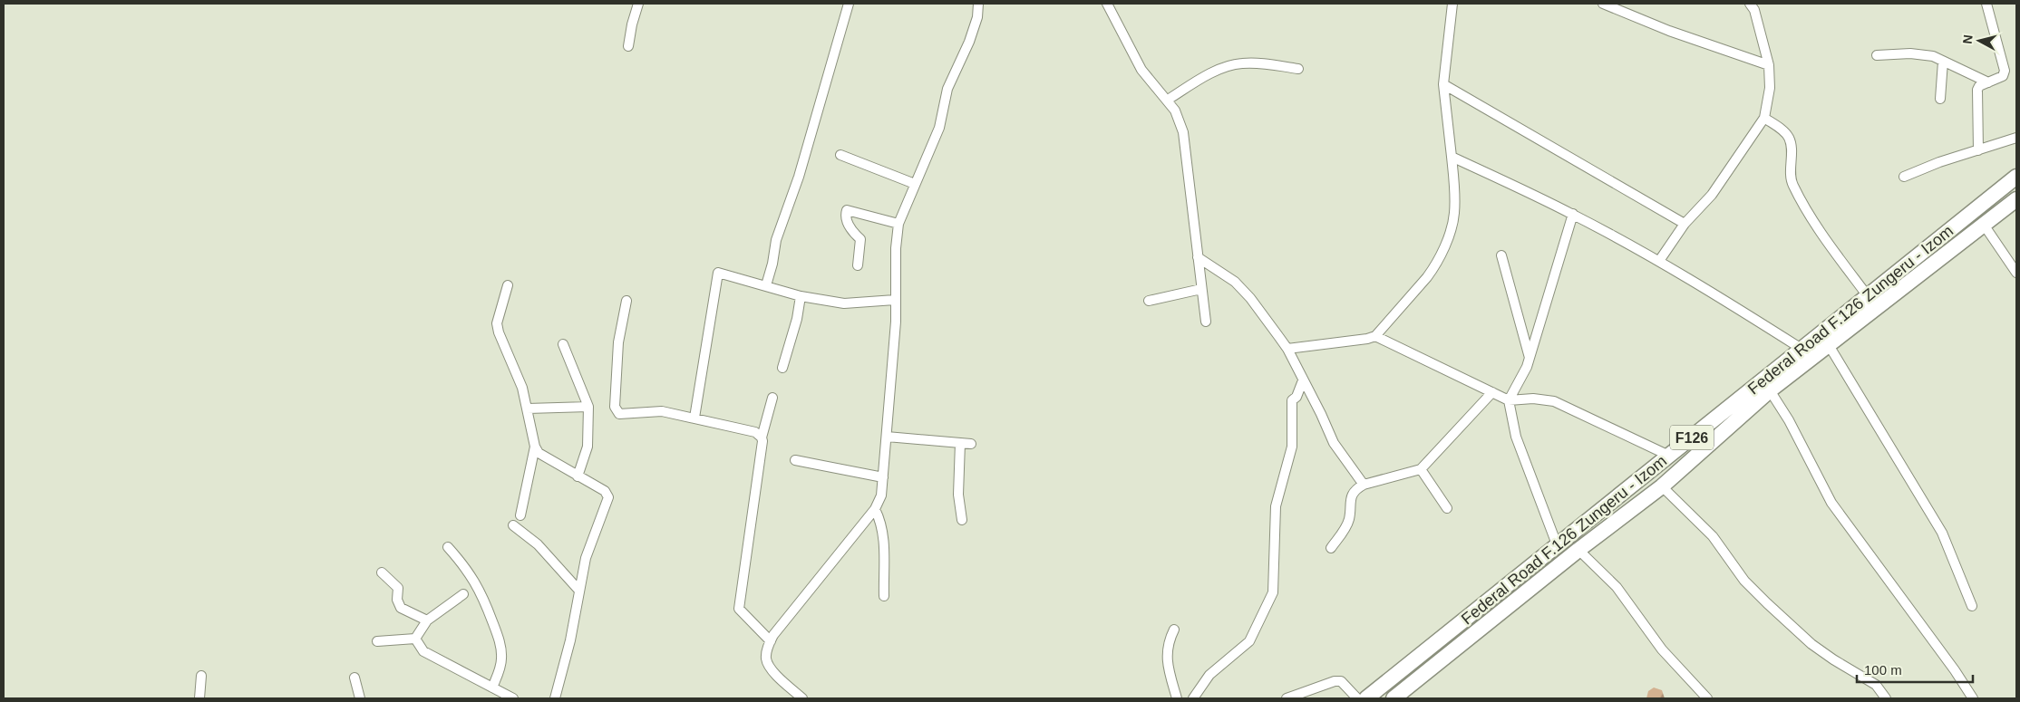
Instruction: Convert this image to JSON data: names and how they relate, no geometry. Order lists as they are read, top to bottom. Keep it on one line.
{"streets":{"main road":["Federal Road F.126 Zungeru - Izom","F126"]},"scale_bar":"100 m","north":"left"}
